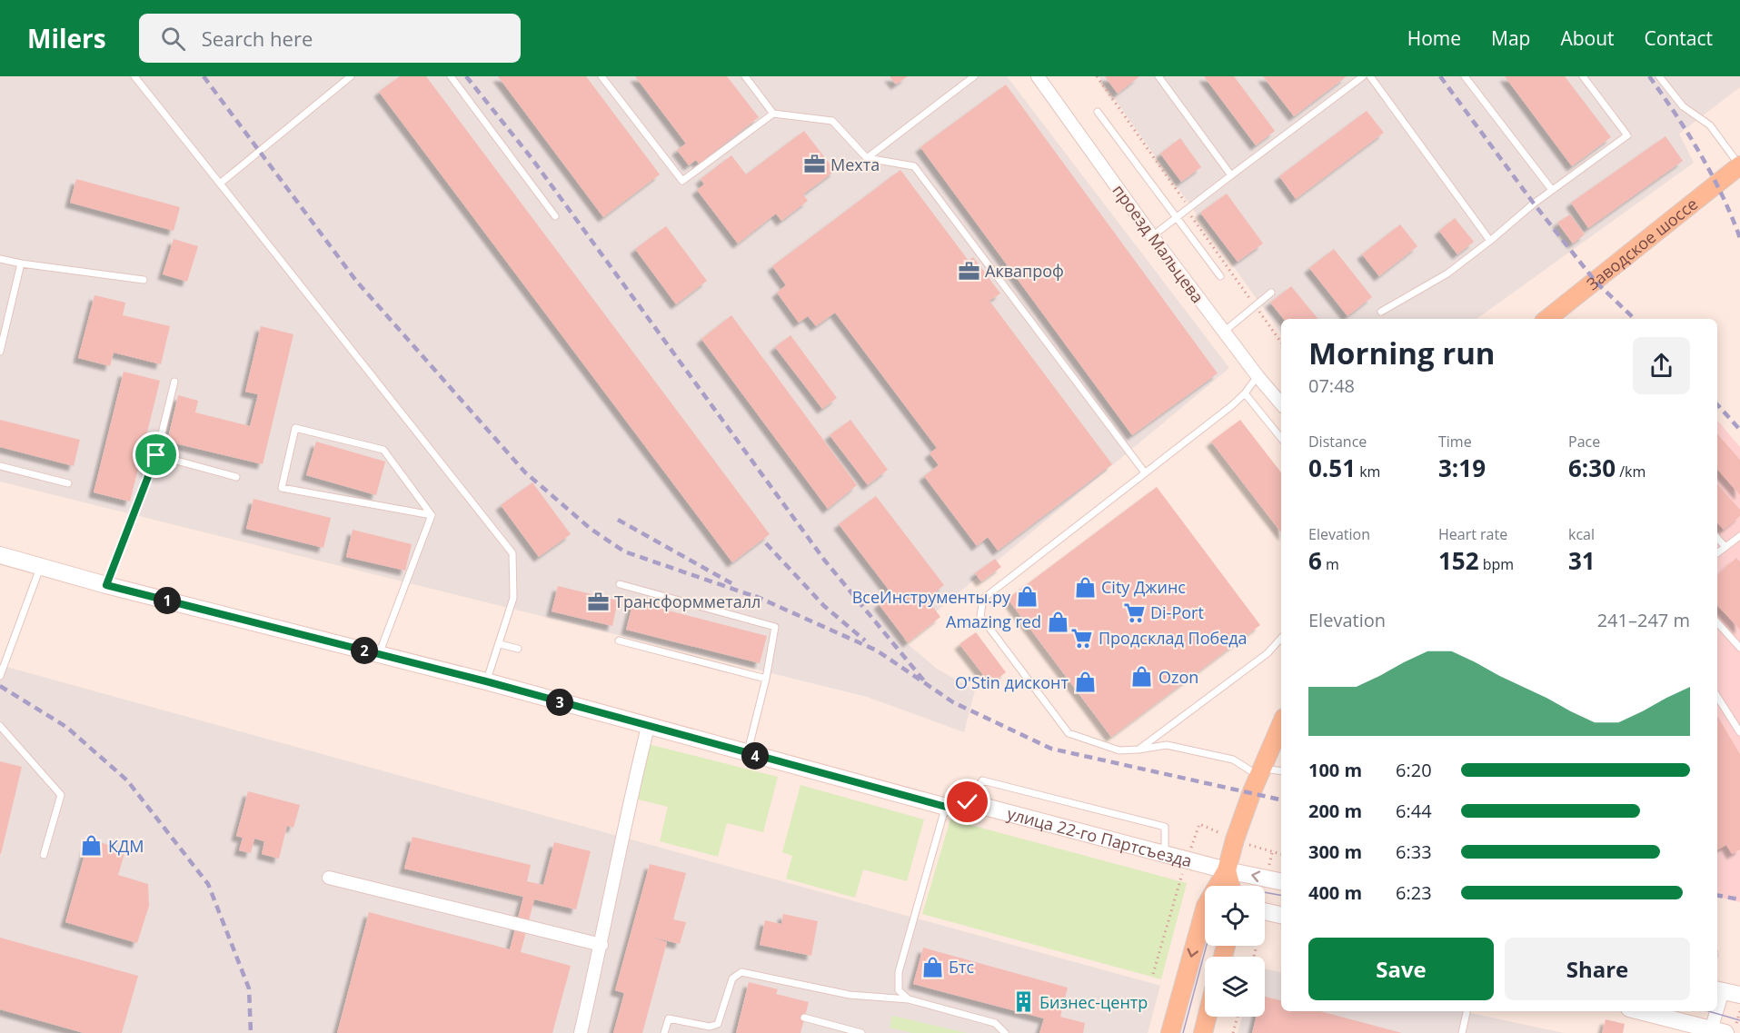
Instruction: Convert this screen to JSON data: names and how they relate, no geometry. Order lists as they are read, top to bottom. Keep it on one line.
{"streets":{"main road":["Заводское шоссе"],"street":["проезд Мальцева","улица 22-го Партсъезда"]},"places":{"office":["Мехта","Аквапроф","Трансформметалл"],"shop":["City Джинс","ВсеИнструменты.ру","Amazing red","Ozon","O'Stin дисконт","КДМ","Бтс"],"supermarket":["Di-Port","Продсклад Победа"],"building":["Бизнес-центр"]},"page":{"header":"Milers","search":"Search here","nav":["Home","Map","About","Contact"],"heading":["Morning run","07:48"],"stats":[["Distance","0.51 km"],["Time","3:19"],["Pace","6:30 /km"],["Elevation","6 m"],["Heart rate","152 bpm"],["kcal","31"]],"pins":["1","2","3","4"],"chart":["Elevation","241–247 m"],"list":[{"name":"100 m","note":"6:20"},{"name":"200 m","note":"6:44"},{"name":"300 m","note":"6:33"},{"name":"400 m","note":"6:23"}],"buttons":["Save","Share"]}}
